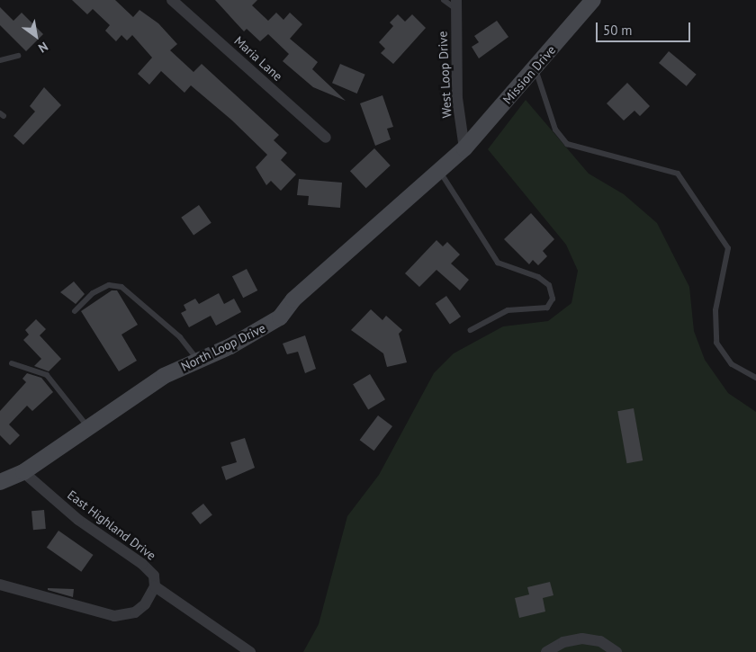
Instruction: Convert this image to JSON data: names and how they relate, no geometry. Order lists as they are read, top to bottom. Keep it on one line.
{"streets":{"street":["Maria Lane","West Loop Drive","Mission Drive","North Loop Drive","East Highland Drive"]},"crossings":[["West Loop Drive","Mission Drive"],["West Loop Drive","North Loop Drive"],["Mission Drive","North Loop Drive"],["North Loop Drive","East Highland Drive"]],"scale_bar":"50 m","north":"bottom right"}
